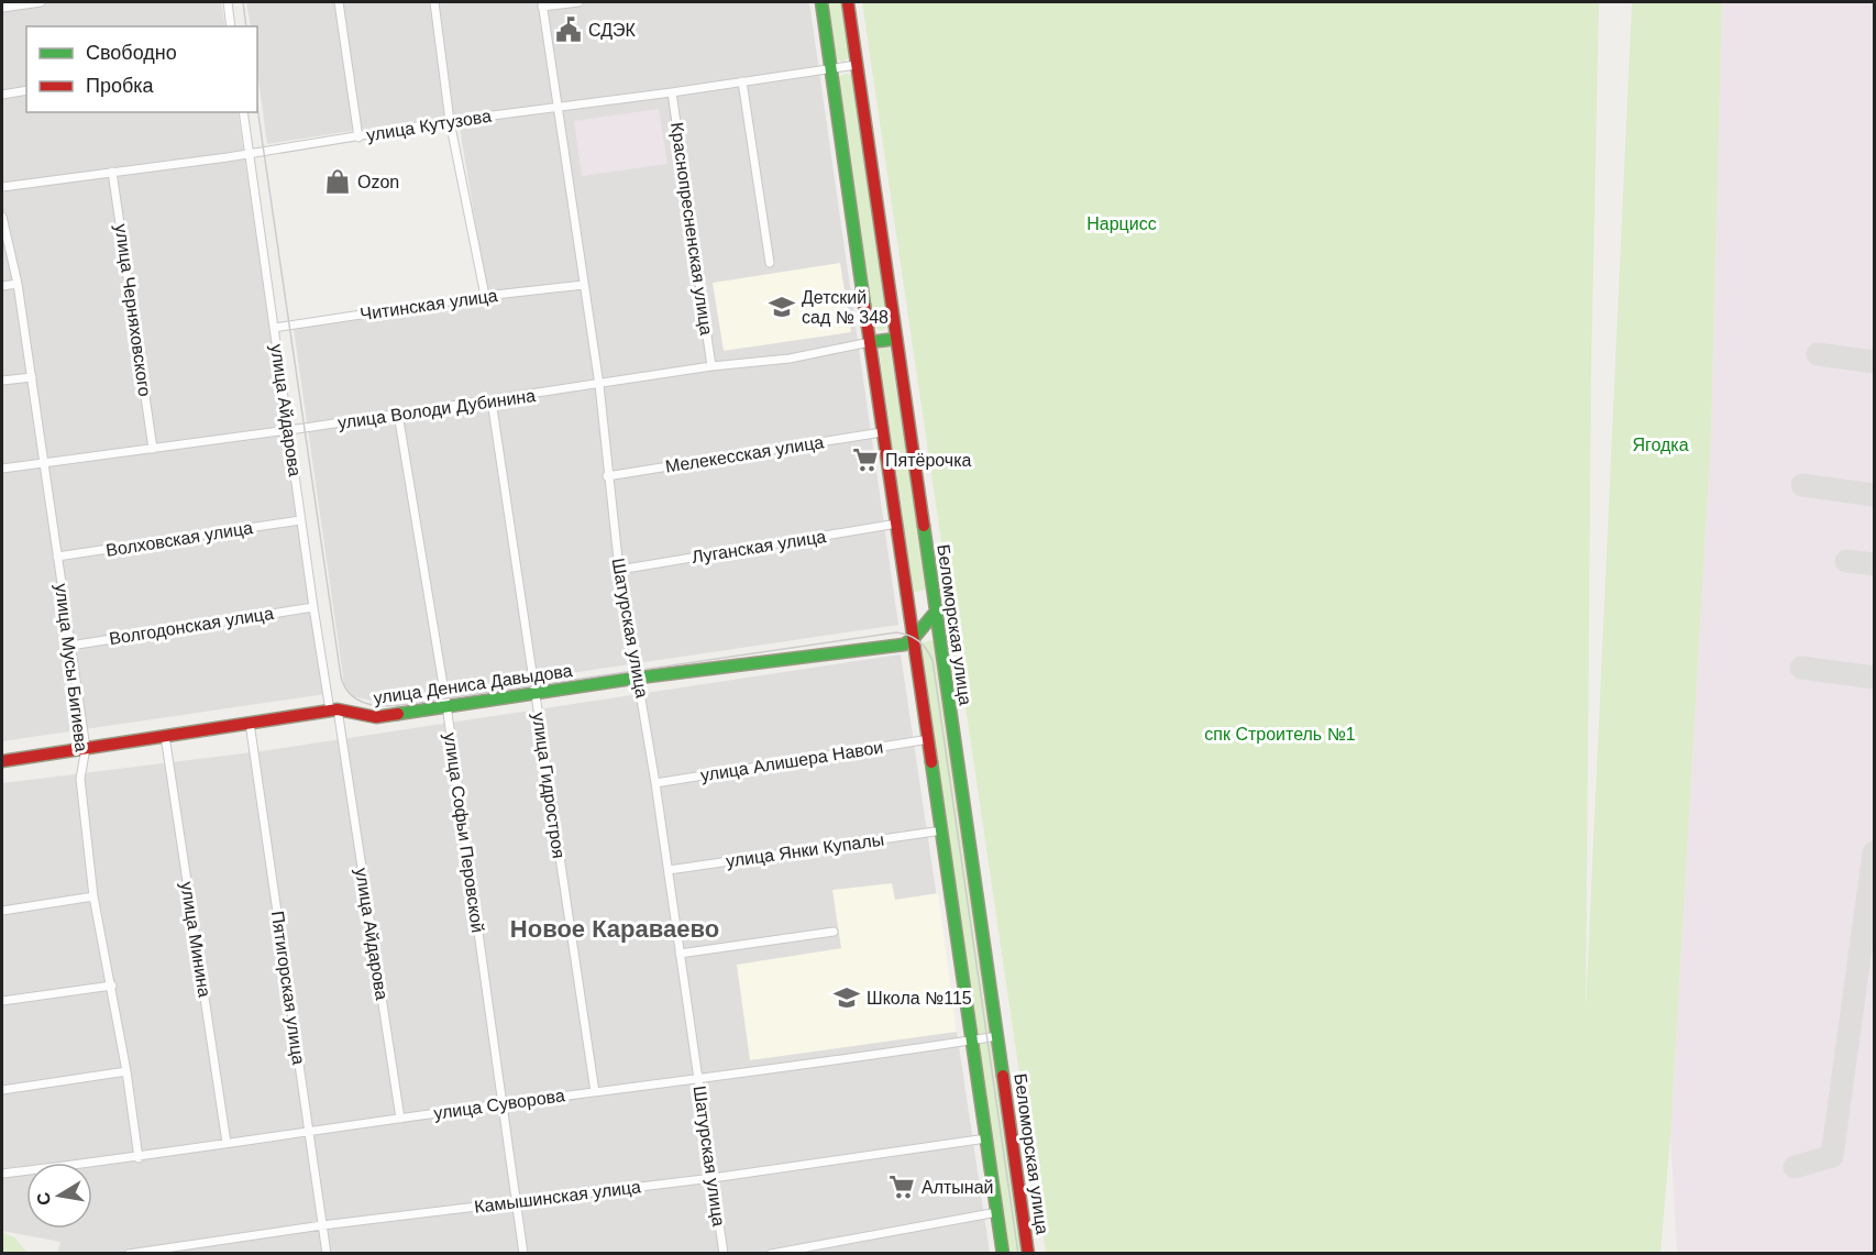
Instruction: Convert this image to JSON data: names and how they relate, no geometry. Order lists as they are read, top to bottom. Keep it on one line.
{"streets":{"main road":["Беломорская улица","улица Дениса Давыдова"],"street":["улица Кутузова","Краснопресненская улица","Читинская улица","улица Черняховского","улица Володи Дубинина","улица Айдарова","Мелекесская улица","Волховская улица","Луганская улица","Волгодонская улица","Шатурская улица","улица Мусы Бигиева","улица Алишера Навои","улица Гидростроя","улица Софьи Перовской","улица Янки Купалы","улица Минина","Пятигорская улица","улица Суворова","Камышинская улица"]},"crossings":[["улица Кутузова","Краснопресненская улица"],["улица Кутузова","улица Черняховского"],["улица Кутузова","улица Айдарова"],["улица Кутузова","Беломорская улица"],["улица Кутузова","Шатурская улица"],["Краснопресненская улица","улица Володи Дубинина"],["Читинская улица","улица Айдарова"],["Читинская улица","Шатурская улица"],["улица Черняховского","улица Володи Дубинина"],["улица Володи Дубинина","улица Айдарова"],["улица Володи Дубинина","Шатурская улица"],["улица Володи Дубинина","улица Мусы Бигиева"],["улица Володи Дубинина","улица Гидростроя"],["улица Володи Дубинина","улица Софьи Перовской"],["улица Айдарова","Волховская улица"],["улица Айдарова","Волгодонская улица"],["улица Айдарова","улица Дениса Давыдова"],["улица Айдарова","улица Суворова"],["Мелекесская улица","Шатурская улица"],["Волховская улица","улица Мусы Бигиева"],["Луганская улица","Шатурская улица"],["Беломорская улица","улица Суворова"],["Волгодонская улица","улица Мусы Бигиева"],["Шатурская улица","улица Дениса Давыдова"],["Шатурская улица","улица Алишера Навои"],["Шатурская улица","улица Янки Купалы"],["Шатурская улица","улица Суворова"],["Шатурская улица","Камышинская улица"],["улица Мусы Бигиева","улица Дениса Давыдова"],["улица Мусы Бигиева","улица Суворова"],["улица Дениса Давыдова","улица Гидростроя"],["улица Дениса Давыдова","улица Софьи Перовской"],["улица Дениса Давыдова","улица Минина"],["улица Дениса Давыдова","Пятигорская улица"],["улица Гидростроя","улица Суворова"],["улица Софьи Перовской","улица Суворова"],["улица Софьи Перовской","Камышинская улица"],["улица Минина","улица Суворова"],["Пятигорская улица","улица Суворова"],["Пятигорская улица","Камышинская улица"]],"districts":["Новое Караваево"],"parks":["Нарцисс","Ягодка","спк Строитель №1"],"places":{"public building":["СДЭК"],"shop":["Ozon"],"school or university":["Детский сад № 348","Школа №115"],"supermarket":["Пятёрочка","Алтынай"]},"legend":["Свободно","Пробка"],"north":"left"}
